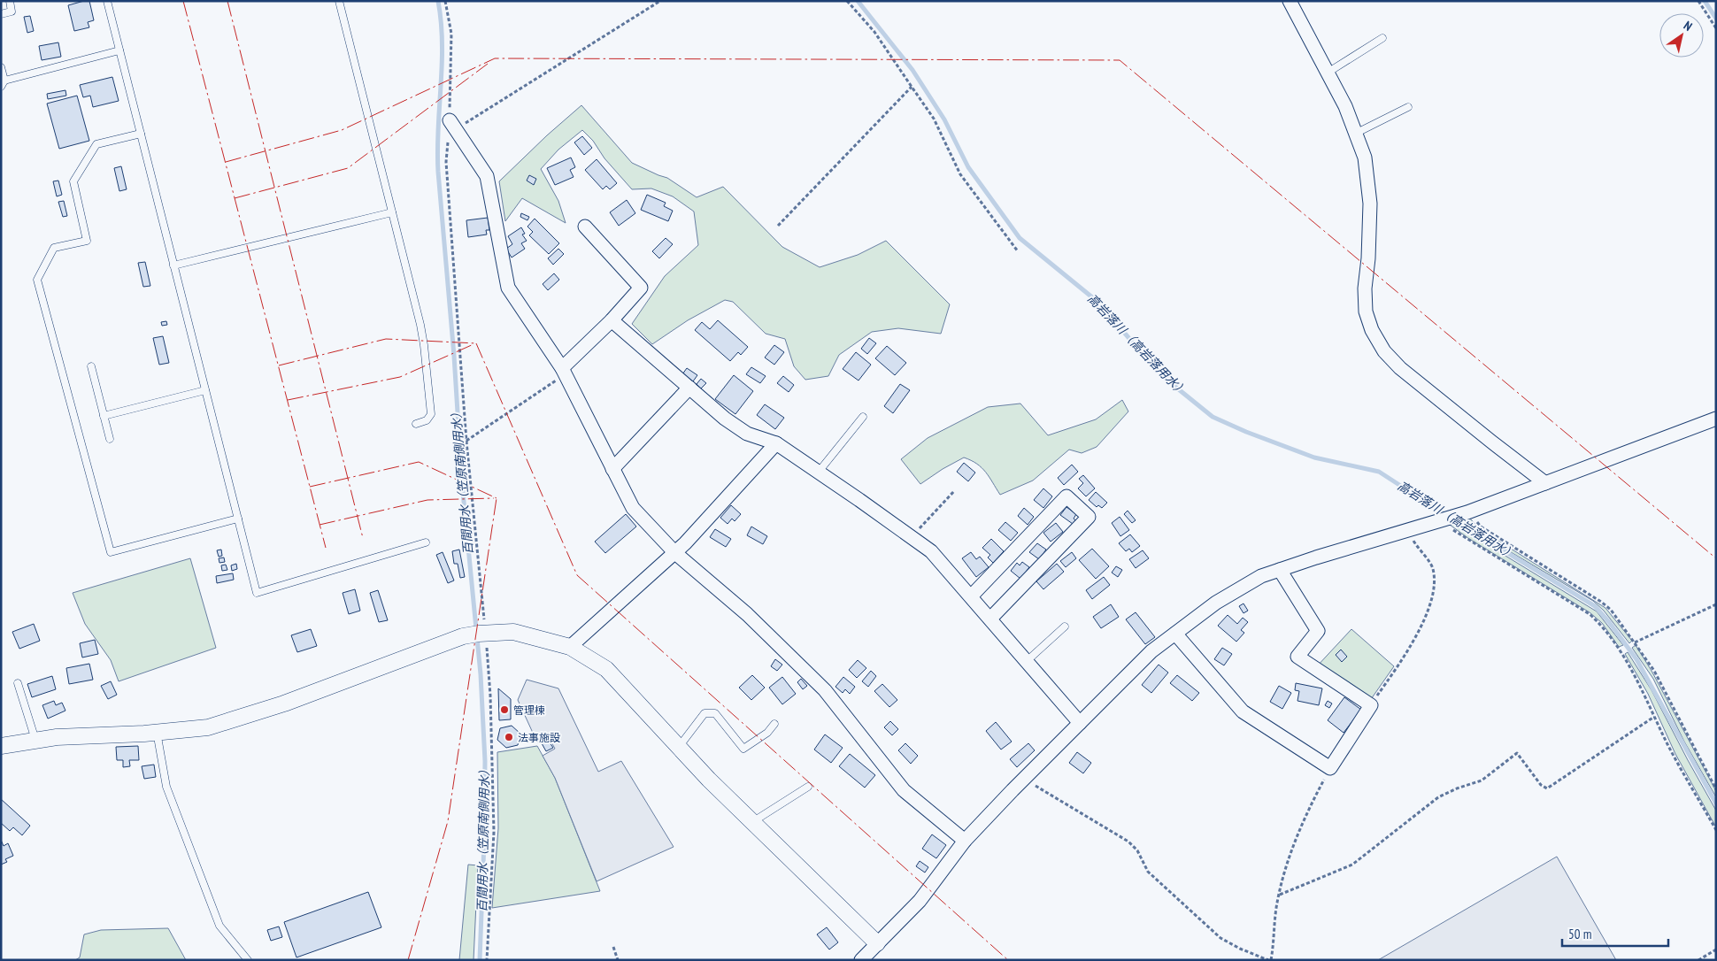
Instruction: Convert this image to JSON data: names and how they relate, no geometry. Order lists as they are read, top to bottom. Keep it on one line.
{"water":["高岩落川（高岩落用水）","百間用水（笠原南側用水）"],"places":["管理棟","法事施設"],"scale_bar":"50 m","north":"top right"}
